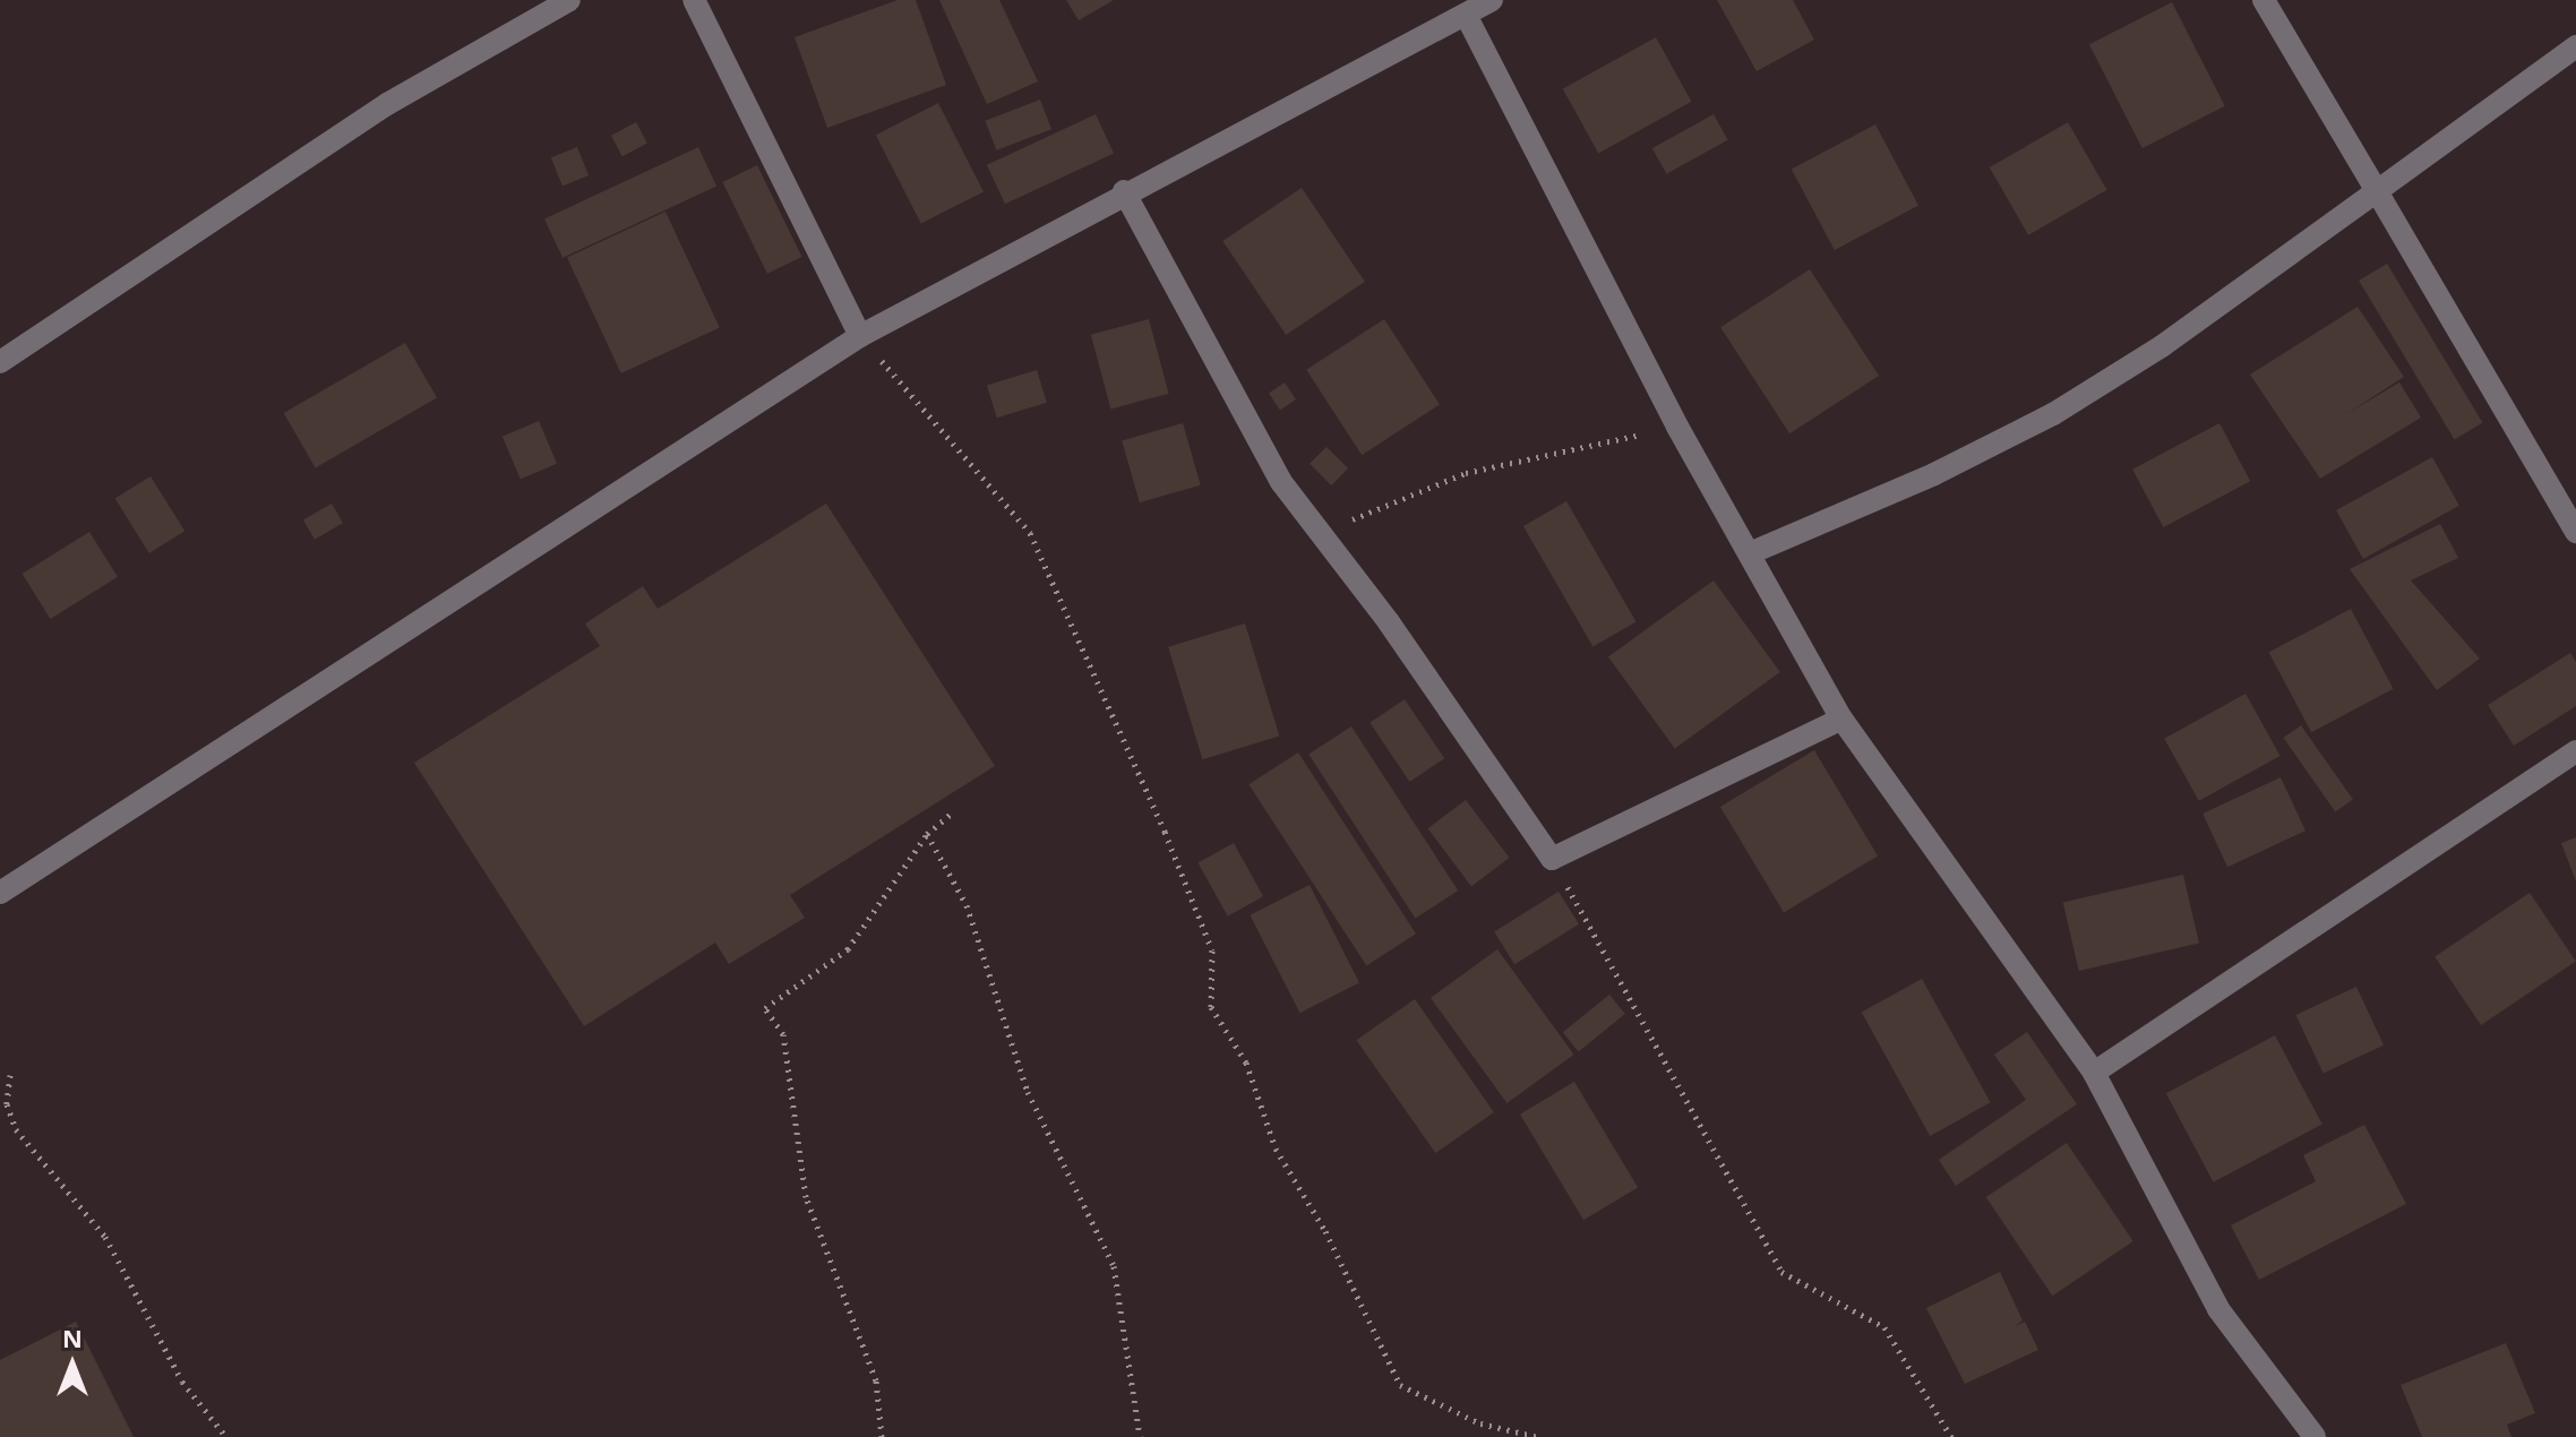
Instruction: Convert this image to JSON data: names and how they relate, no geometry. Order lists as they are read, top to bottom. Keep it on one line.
{"north":"top"}
